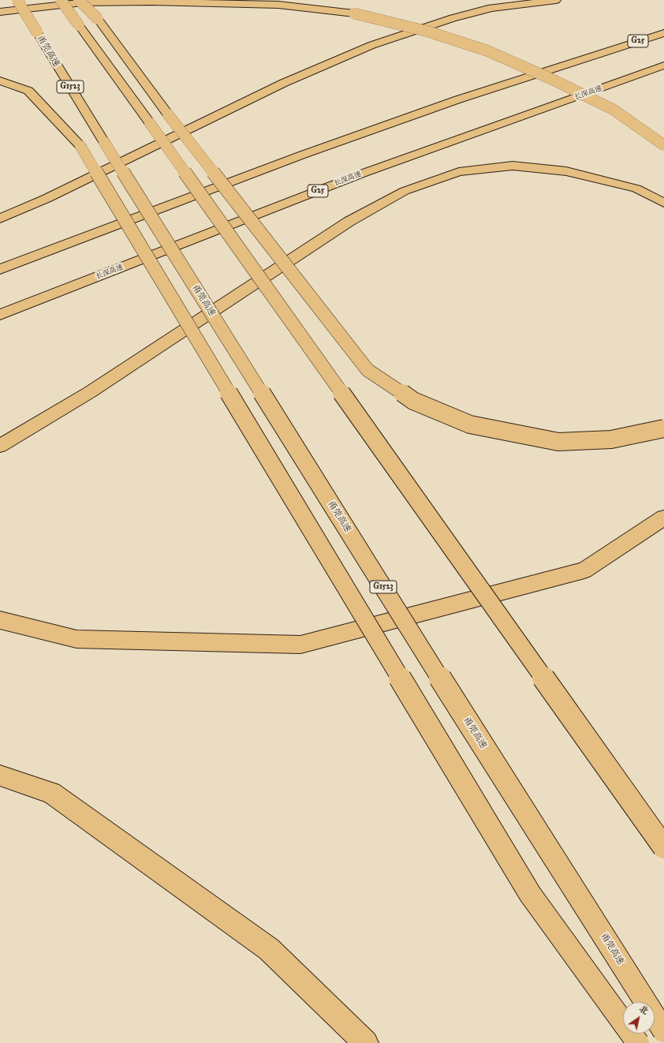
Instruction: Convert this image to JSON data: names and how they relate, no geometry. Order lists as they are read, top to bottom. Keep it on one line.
{"streets":{"highway":["G25","甬莞高速","G1523","长深高速"]},"north":"top right"}
